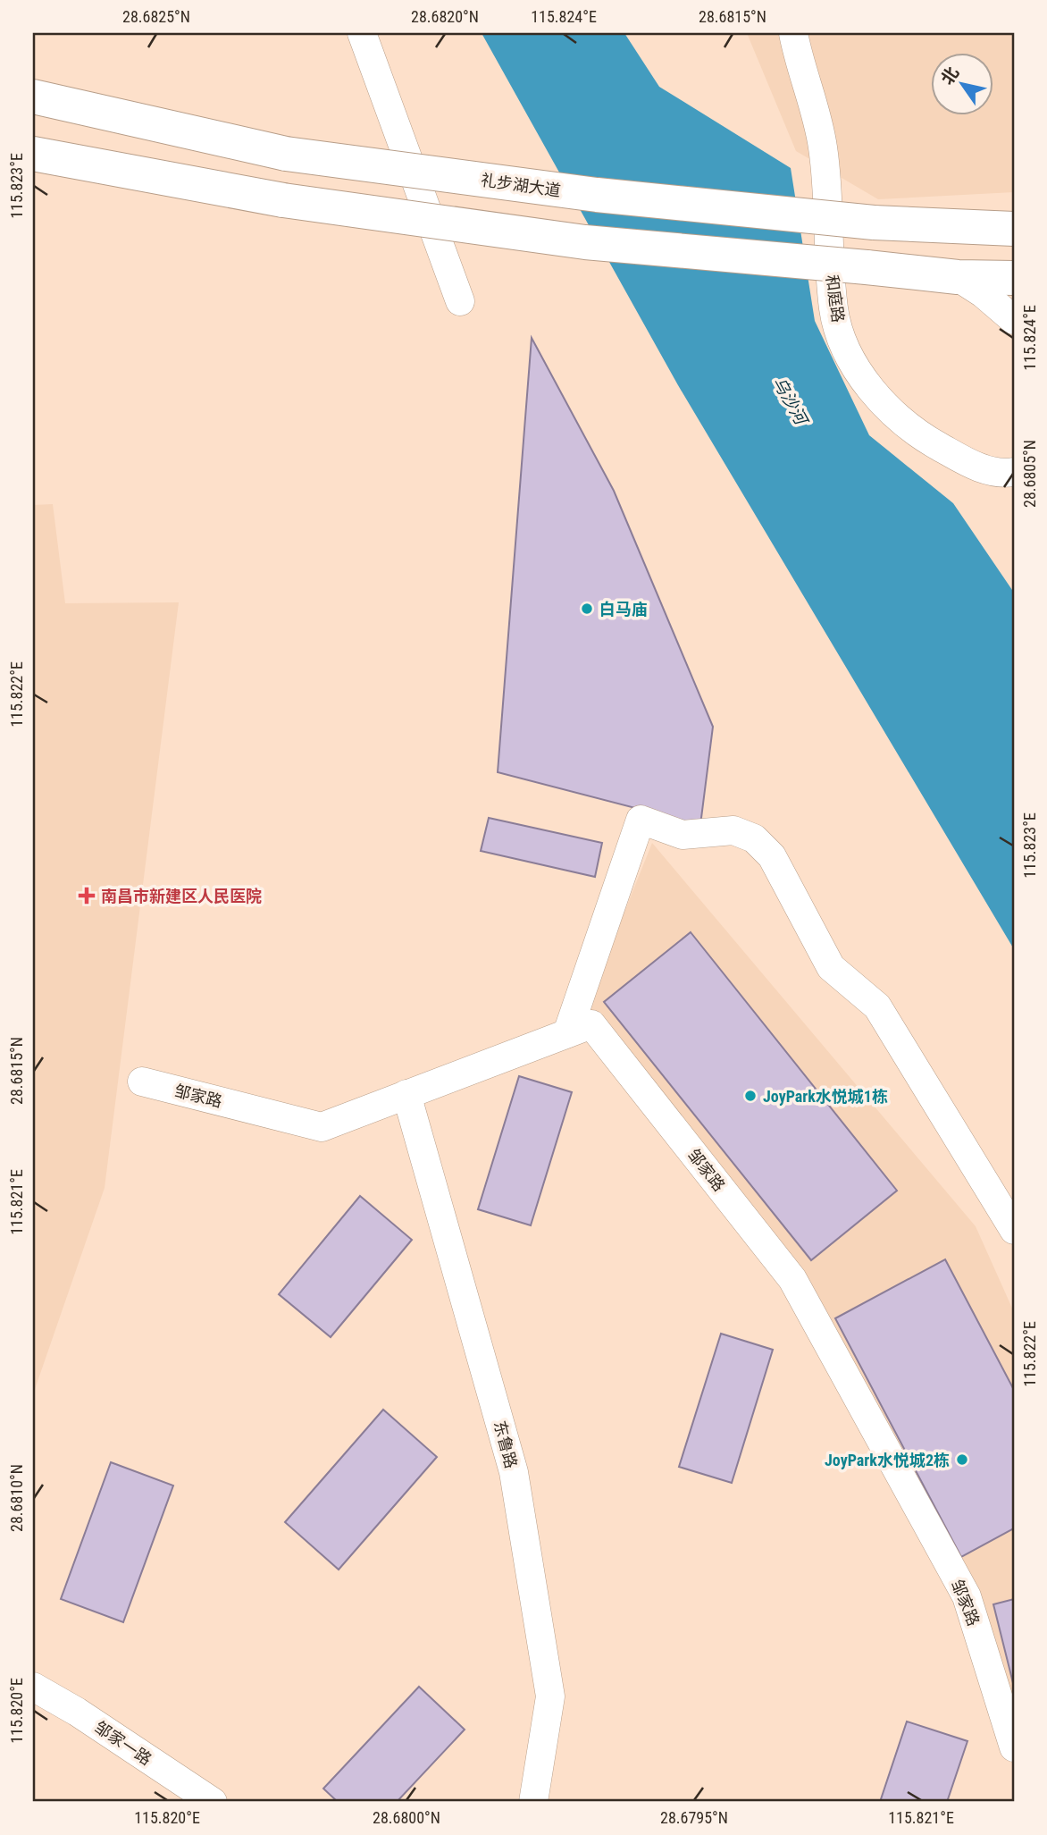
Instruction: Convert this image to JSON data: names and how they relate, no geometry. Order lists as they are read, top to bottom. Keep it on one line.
{"streets":{"highway":["礼步湖大道"],"street":["和庭路","邹家路","东鲁路","邹家一路"]},"crossings":[["邹家路","东鲁路"]],"water":["乌沙河"],"places":{"other":["白马庙","JoyPark水悦城1栋","JoyPark水悦城2栋"],"health":["南昌市新建区人民医院"]},"north":"top left","coordinates":["28.6825°N","28.6820°N","115.824°E","28.6815°N","115.823°E","28.6805°N","115.822°E","115.821°E","28.6810°N","115.820°E","28.6800°N","28.6795°N"]}
